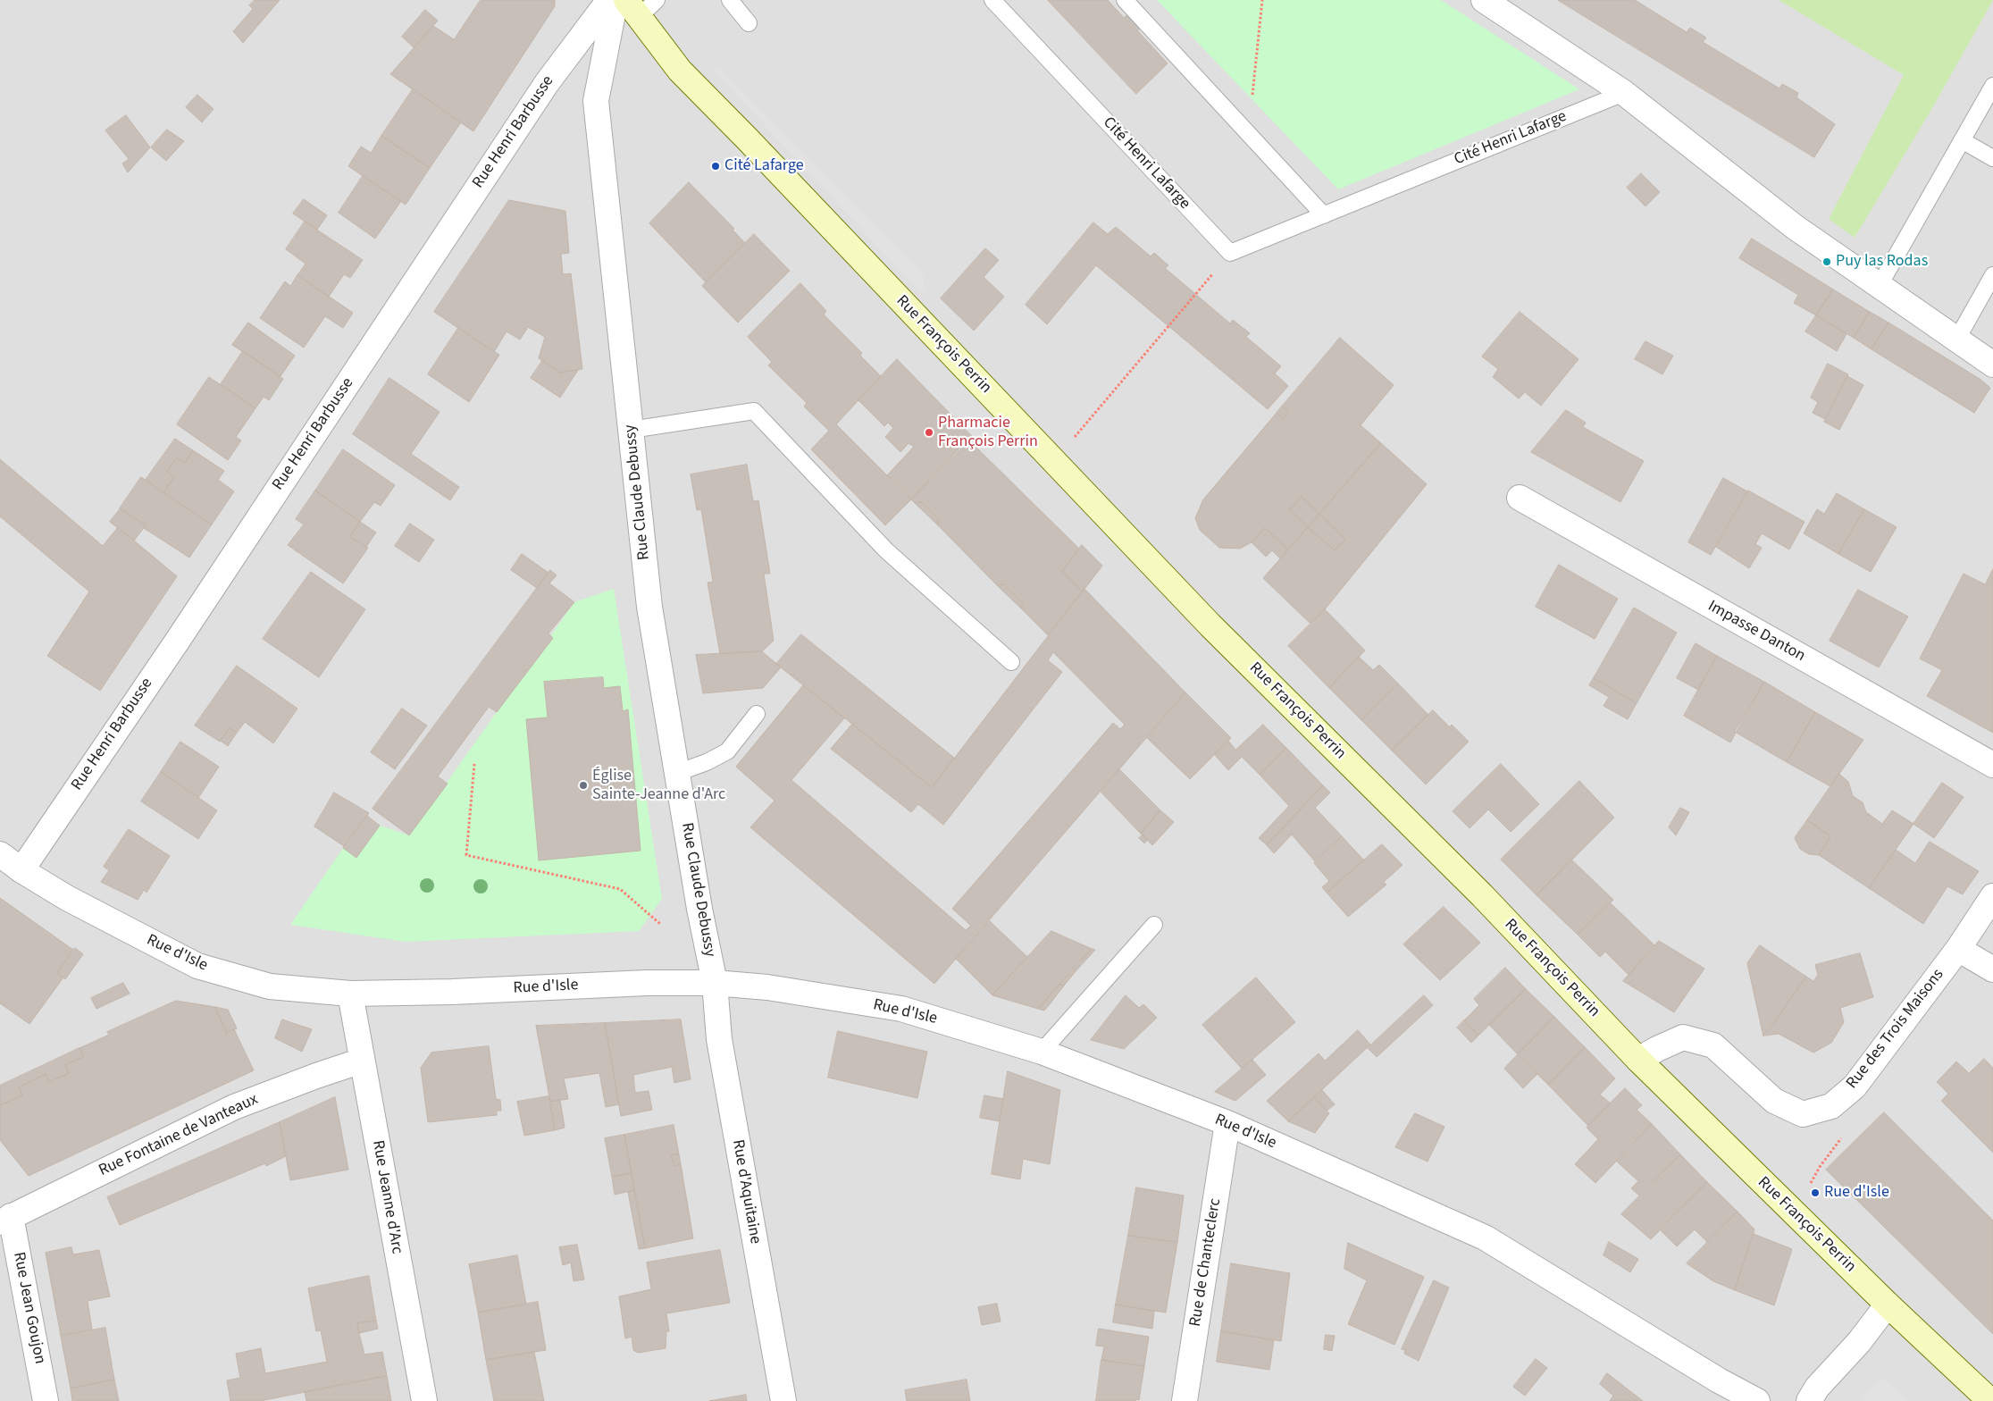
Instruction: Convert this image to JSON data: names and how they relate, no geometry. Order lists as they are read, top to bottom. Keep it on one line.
{"streets":{"main road":["Rue François Perrin"],"street":["Rue Henri Barbusse","Rue Claude Debussy","Impasse Danton","Rue d'Isle","Rue des Trois Maisons","Rue Fontaine de Vanteaux","Rue d'Aquitaine","Rue Jeanne d'Arc","Rue de Chanteclerc","Rue Jean Goujon"],"lane":["Cité Henri Lafarge"]},"crossings":[["Rue Henri Barbusse","Rue d'Isle"],["Rue François Perrin","Rue des Trois Maisons"],["Rue Claude Debussy","Rue d'Isle"],["Rue Claude Debussy","Rue d'Aquitaine"],["Rue d'Isle","Rue d'Aquitaine"],["Rue d'Isle","Rue Jeanne d'Arc"],["Rue d'Isle","Rue de Chanteclerc"],["Rue Fontaine de Vanteaux","Rue Jeanne d'Arc"],["Rue Fontaine de Vanteaux","Rue Jean Goujon"]],"places":["Cité Lafarge","Puy las Rodas","Pharmacie François Perrin","Église Sainte-Jeanne d'Arc","Rue d'Isle"]}
